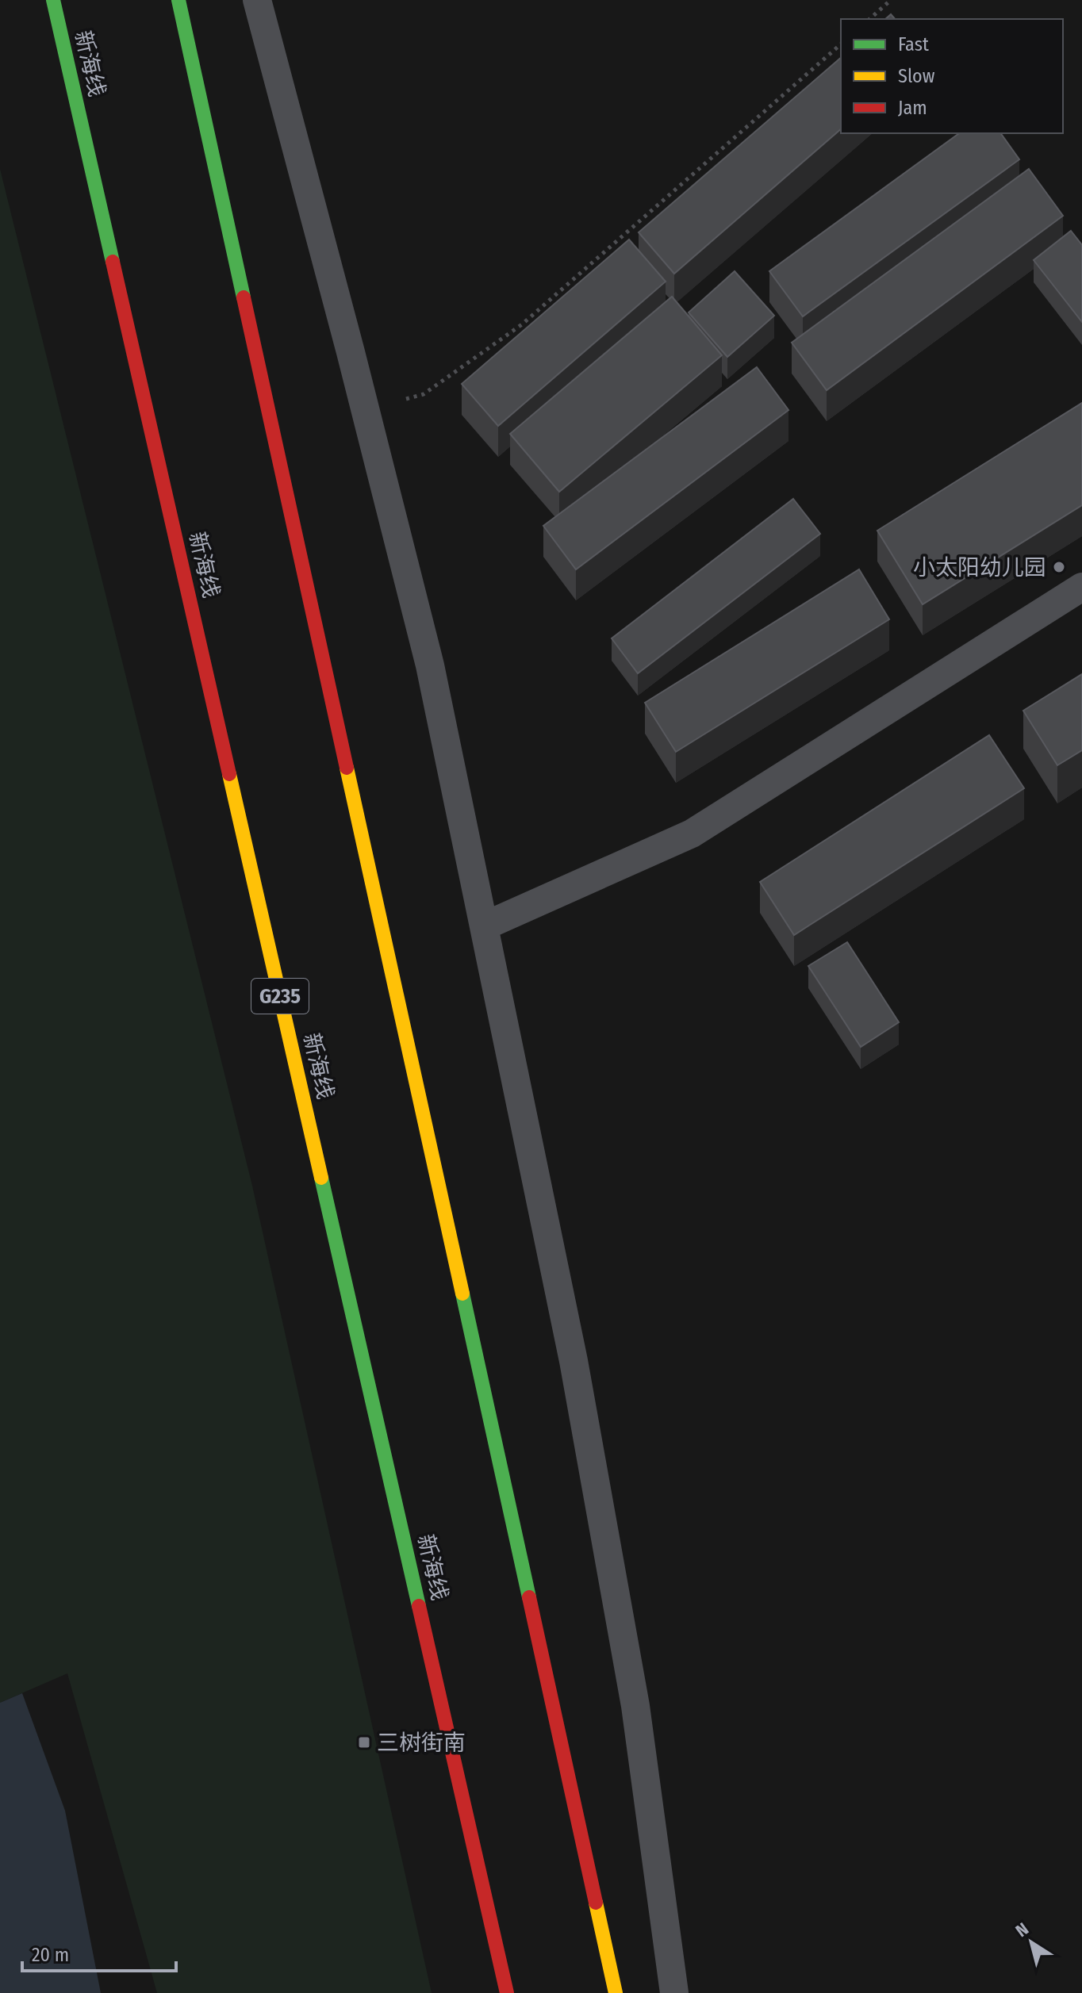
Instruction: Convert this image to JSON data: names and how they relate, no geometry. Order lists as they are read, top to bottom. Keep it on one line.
{"streets":{"highway":["新海线","G235"]},"places":{"other":["小太阳幼儿园"],"transit":["三树街南"]},"legend":["Fast","Slow","Jam"],"scale_bar":"20 m","north":"top left"}
